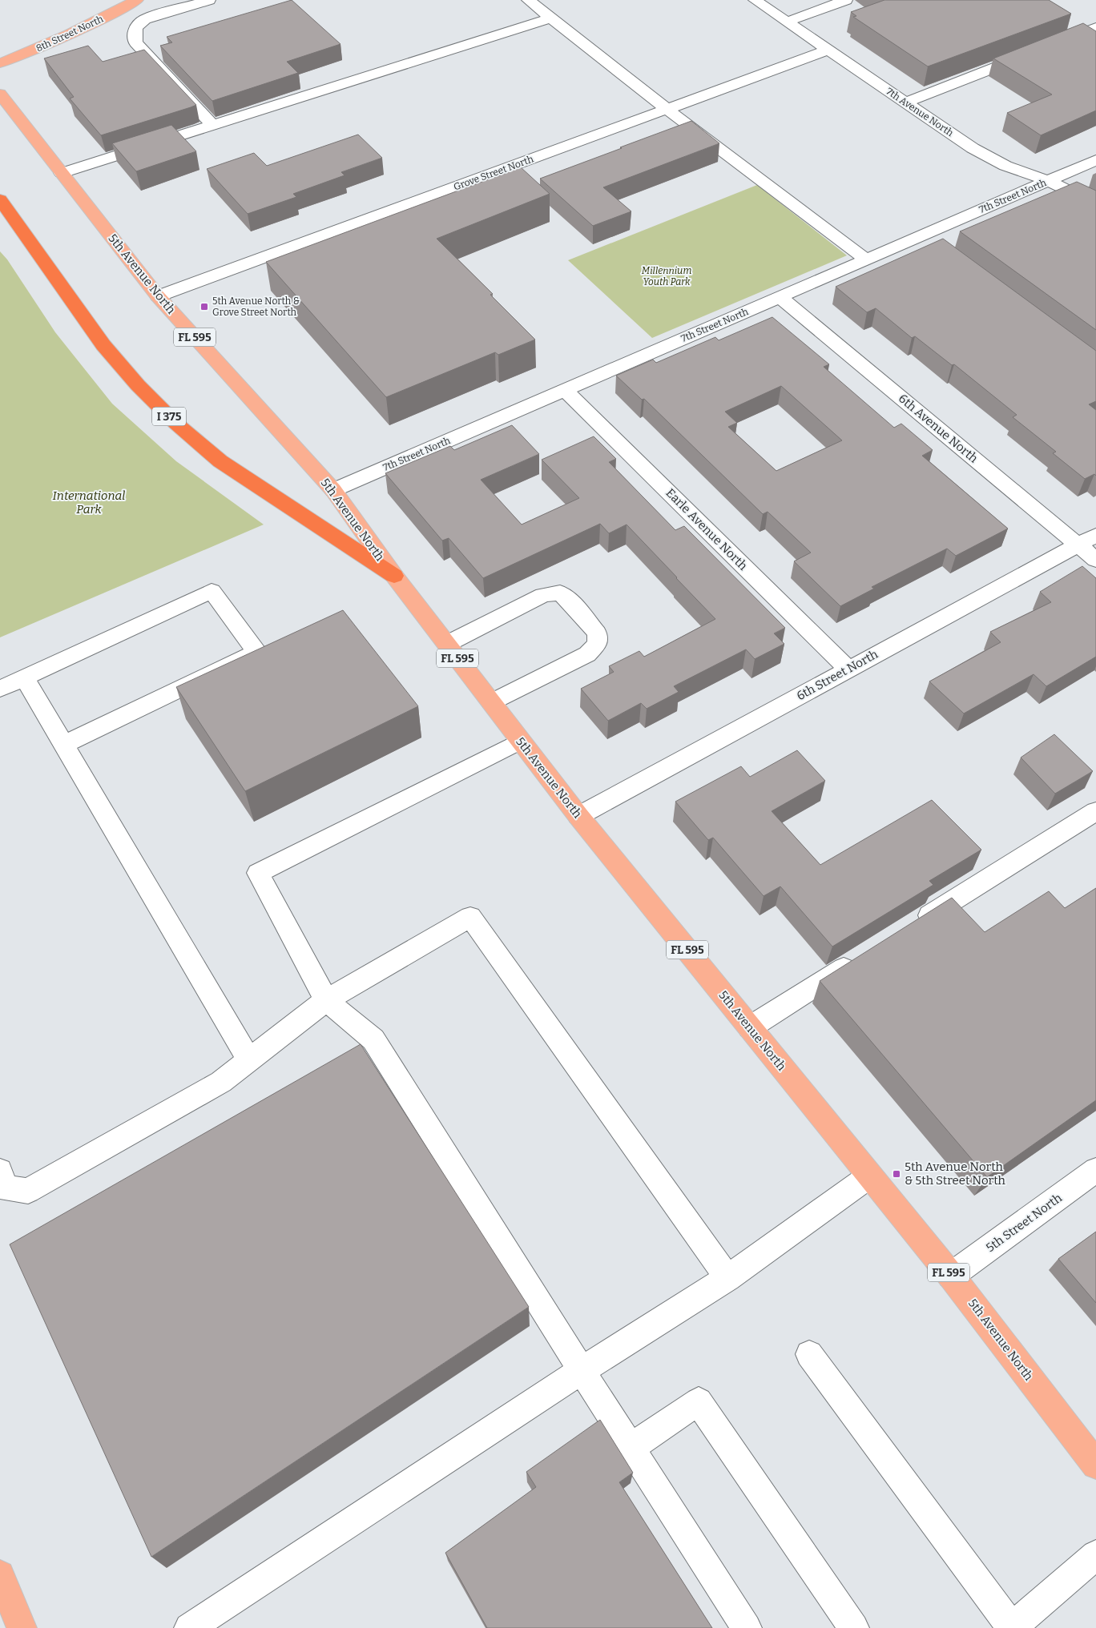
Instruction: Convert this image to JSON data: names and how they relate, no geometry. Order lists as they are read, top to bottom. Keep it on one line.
{"streets":{"highway":["I 375"],"main road":["8th Street North","5th Avenue North","FL 595"],"street":["7th Avenue North","Grove Street North","7th Street North","6th Avenue North","Earle Avenue North","6th Street North","5th Street North"]},"crossings":[["7th Avenue North","Grove Street North"],["7th Avenue North","7th Street North"],["Grove Street North","5th Avenue North"],["7th Street North","5th Avenue North"],["7th Street North","6th Avenue North"],["7th Street North","Earle Avenue North"],["5th Avenue North","I 375"],["5th Avenue North","6th Street North"],["5th Avenue North","5th Street North"],["6th Avenue North","6th Street North"],["Earle Avenue North","6th Street North"]],"parks":["Millennium Youth Park","International Park"],"places":{"transit":["5th Avenue North & Grove Street North","5th Avenue North & 5th Street North"]}}
